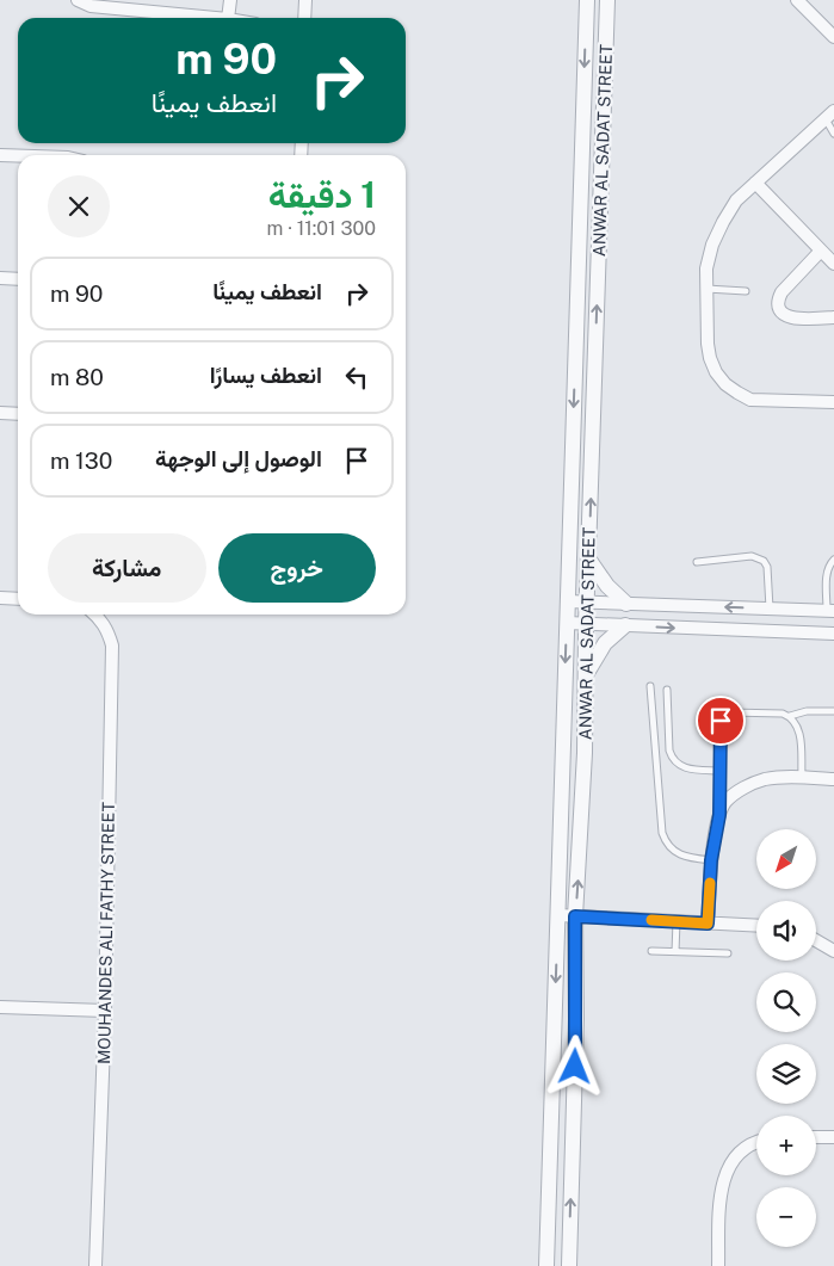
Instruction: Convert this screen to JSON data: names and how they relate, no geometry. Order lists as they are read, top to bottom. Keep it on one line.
{"streets":{"street":["ANWAR AL SADAT STREET","MOUHANDES ALI FATHY STREET"]},"north":"bottom left","page":{"turn":["90 m","انعطف يمينًا"],"heading":["1 دقيقة","300 m · 11:01"],"list":[{"name":"انعطف يمينًا","value":"90 m"},{"name":"انعطف يسارًا","value":"80 m"},{"name":"الوصول إلى الوجهة","value":"130 m"}],"buttons":["خروج","مشاركة"],"map_buttons":["+","−"]}}
